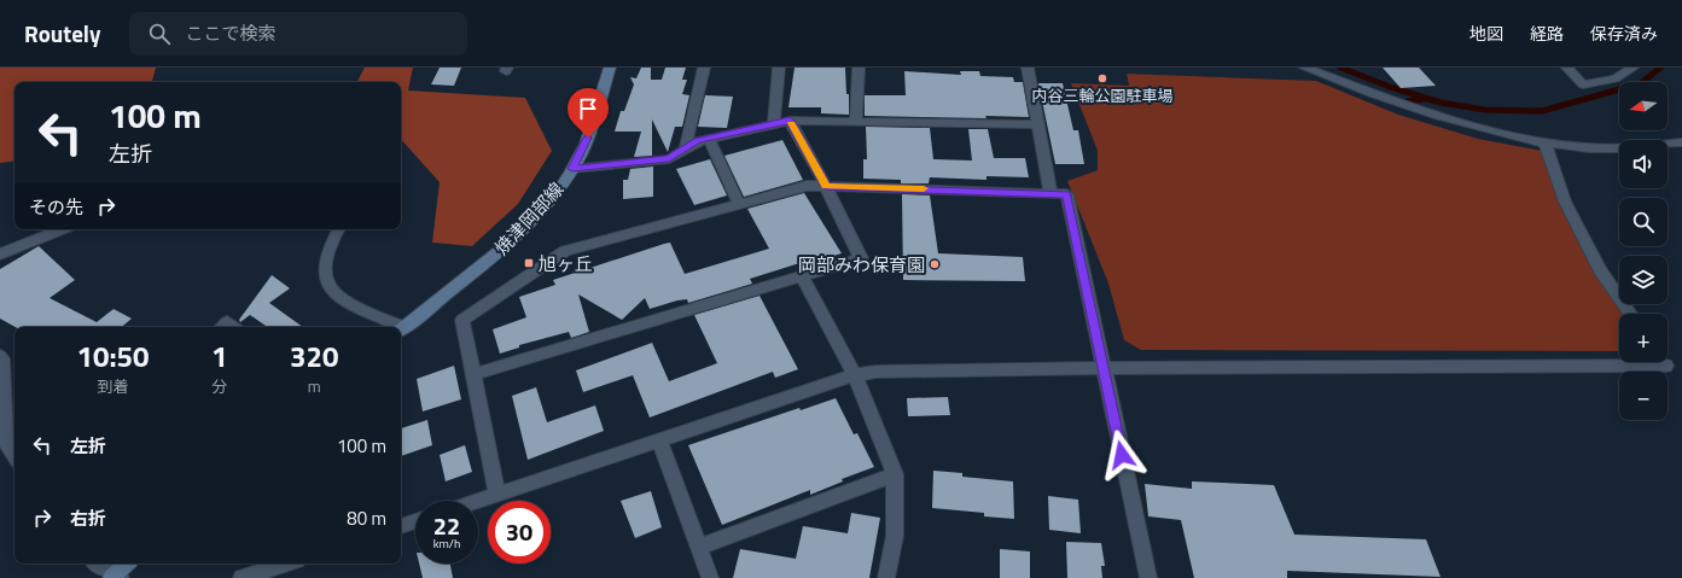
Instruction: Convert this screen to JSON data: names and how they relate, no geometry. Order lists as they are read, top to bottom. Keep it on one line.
{"streets":{"main road":["焼津岡部線"]},"places":{"other":["内谷三輪公園駐車場","岡部みわ保育園"],"transit":["旭ヶ丘"]},"north":"left","page":{"header":"Routely","search":"ここで検索","nav":["地図","経路","保存済み"],"map_buttons":["+","−"],"turn":["100 m","左折"],"then":"その先","eta":["10:50","到着","1","分","320","m"],"list":[{"name":"左折","value":"100 m"},{"name":"右折","value":"80 m"}],"speed":"22 km/h","limit":"30"}}
